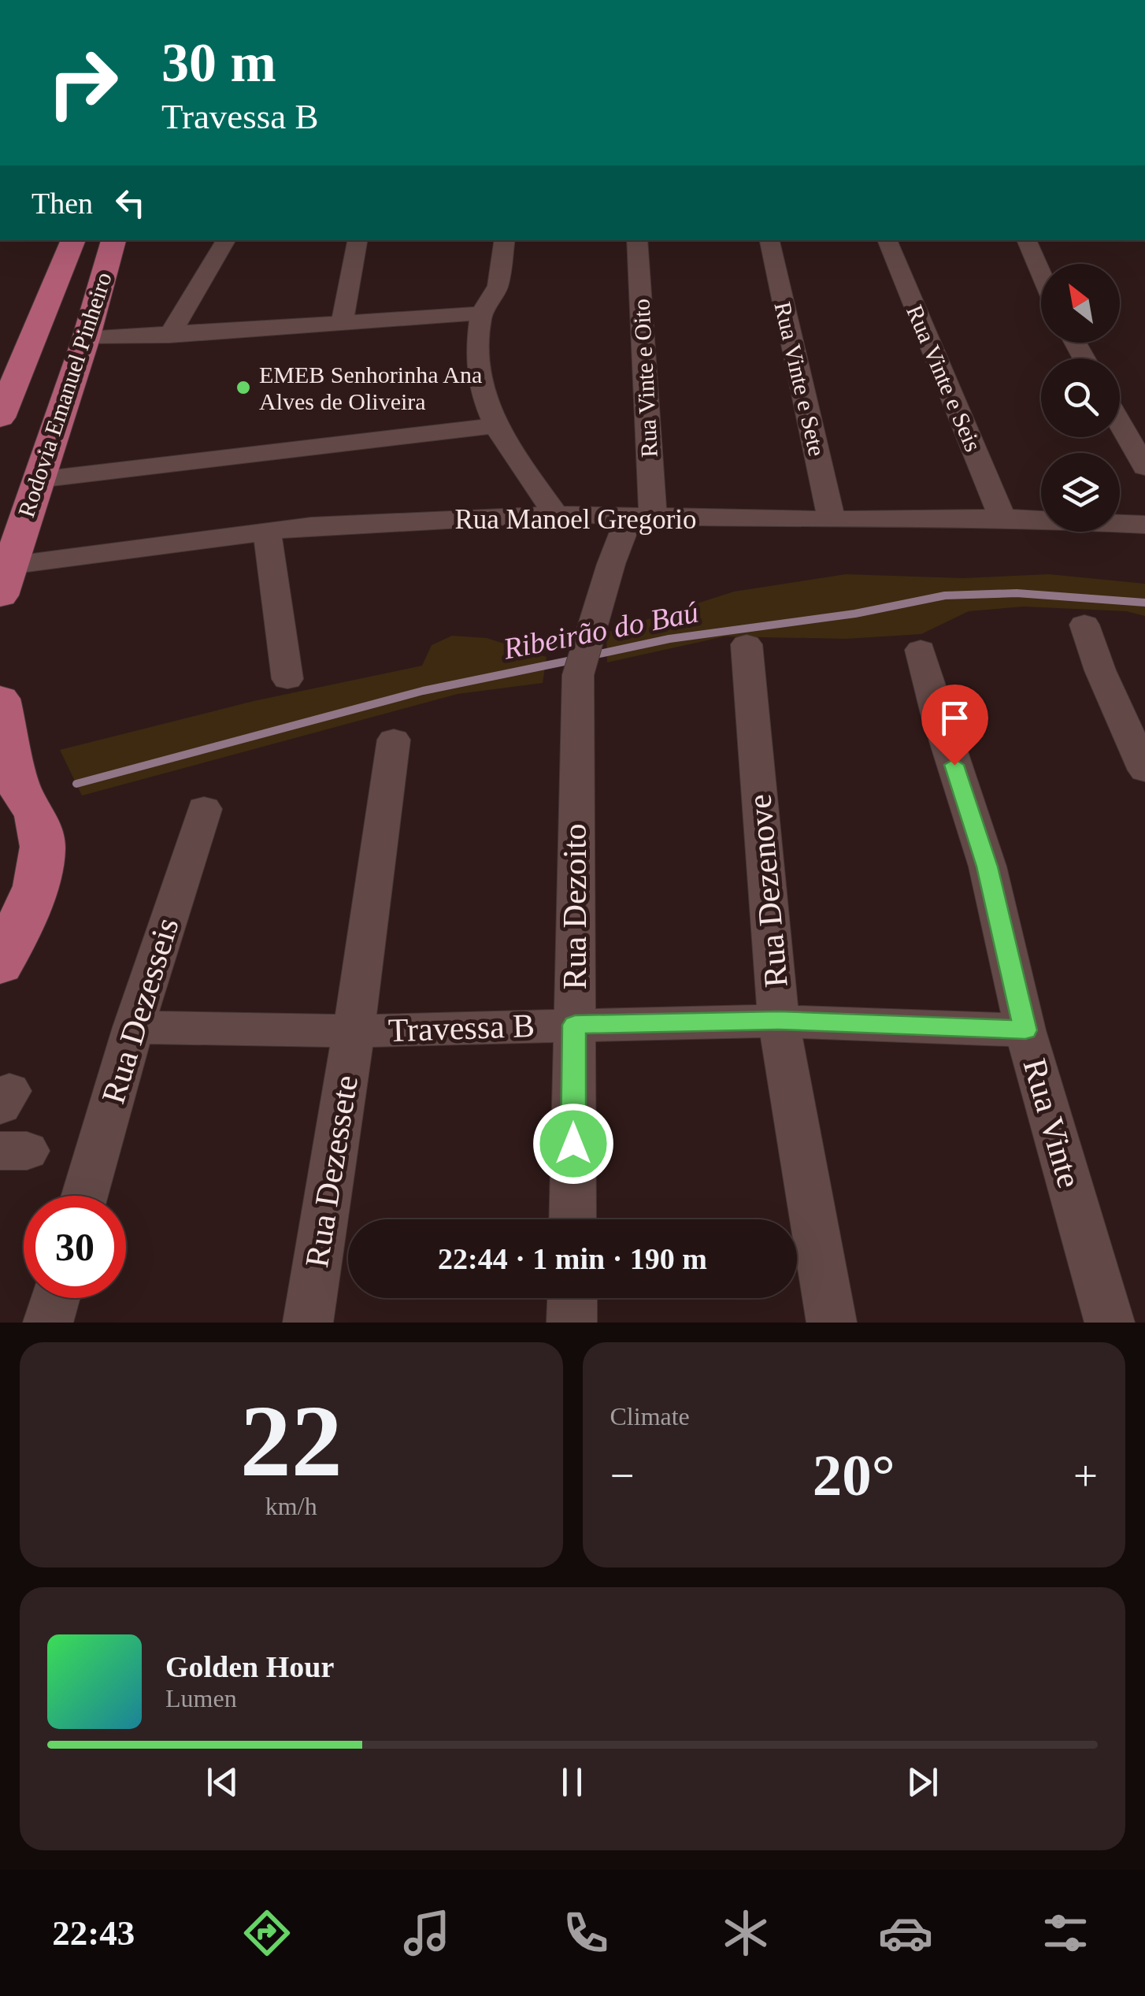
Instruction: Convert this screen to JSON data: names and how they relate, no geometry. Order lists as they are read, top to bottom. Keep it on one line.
{"streets":{"main road":["Rodovia Emanuel Pinheiro"],"street":["Rua Vinte e Oito","Rua Vinte e Seis","Rua Vinte e Sete","Rua Manoel Gregorio","Rua Dezenove","Rua Dezoito","Rua Dezesseis","Travessa B","Rua Vinte","Rua Dezessete"]},"crossings":[["Rua Vinte e Oito","Rua Manoel Gregorio"],["Rua Vinte e Oito","Rua Dezoito"],["Rua Vinte e Seis","Rua Manoel Gregorio"],["Rua Vinte e Sete","Rua Manoel Gregorio"],["Rodovia Emanuel Pinheiro","Rua Manoel Gregorio"],["Rua Manoel Gregorio","Rua Dezoito"],["Rua Dezenove","Travessa B"],["Rua Dezoito","Travessa B"],["Rua Dezesseis","Travessa B"],["Travessa B","Rua Vinte"],["Travessa B","Rua Dezessete"]],"water":["Ribeirão do Baú"],"places":["EMEB Senhorinha Ana Alves de Oliveira"],"north":"top left","page":{"turn":["30 m","Travessa B"],"then":"Then","limit":"30","trip":"22:44 · 1 min · 190 m","tile":[["22","km/h"],"Climate"],"heat":["−","20°","+"],"song":["Golden Hour","Lumen"],"tabs":"22:43"}}
